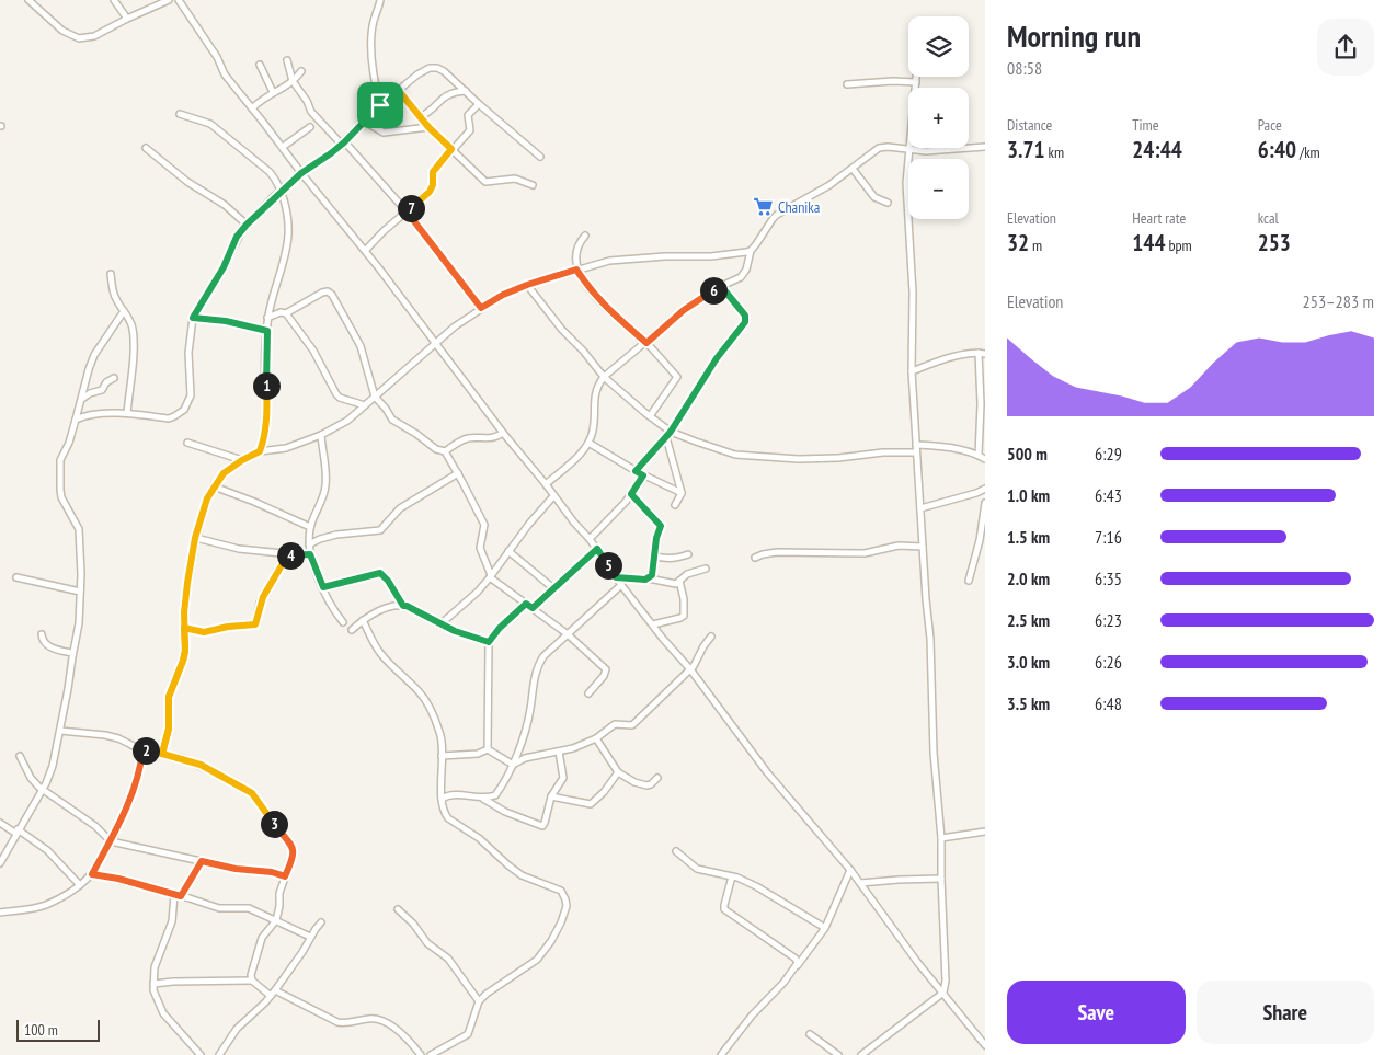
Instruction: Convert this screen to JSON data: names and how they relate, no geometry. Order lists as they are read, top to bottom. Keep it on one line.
{"places":{"supermarket":["Chanika"]},"scale_bar":"100 m","page":{"heading":["Morning run","08:58"],"map_buttons":["+","−"],"stats":[["Distance","3.71 km"],["Time","24:44"],["Pace","6:40 /km"],["Elevation","32 m"],["Heart rate","144 bpm"],["kcal","253"]],"pins":["7","6","1","4","5","2","3"],"chart":["Elevation","253–283 m"],"list":[{"name":"500 m","note":"6:29"},{"name":"1.0 km","note":"6:43"},{"name":"1.5 km","note":"7:16"},{"name":"2.0 km","note":"6:35"},{"name":"2.5 km","note":"6:23"},{"name":"3.0 km","note":"6:26"},{"name":"3.5 km","note":"6:48"}],"buttons":["Save","Share"],"scale":"100 m"}}
